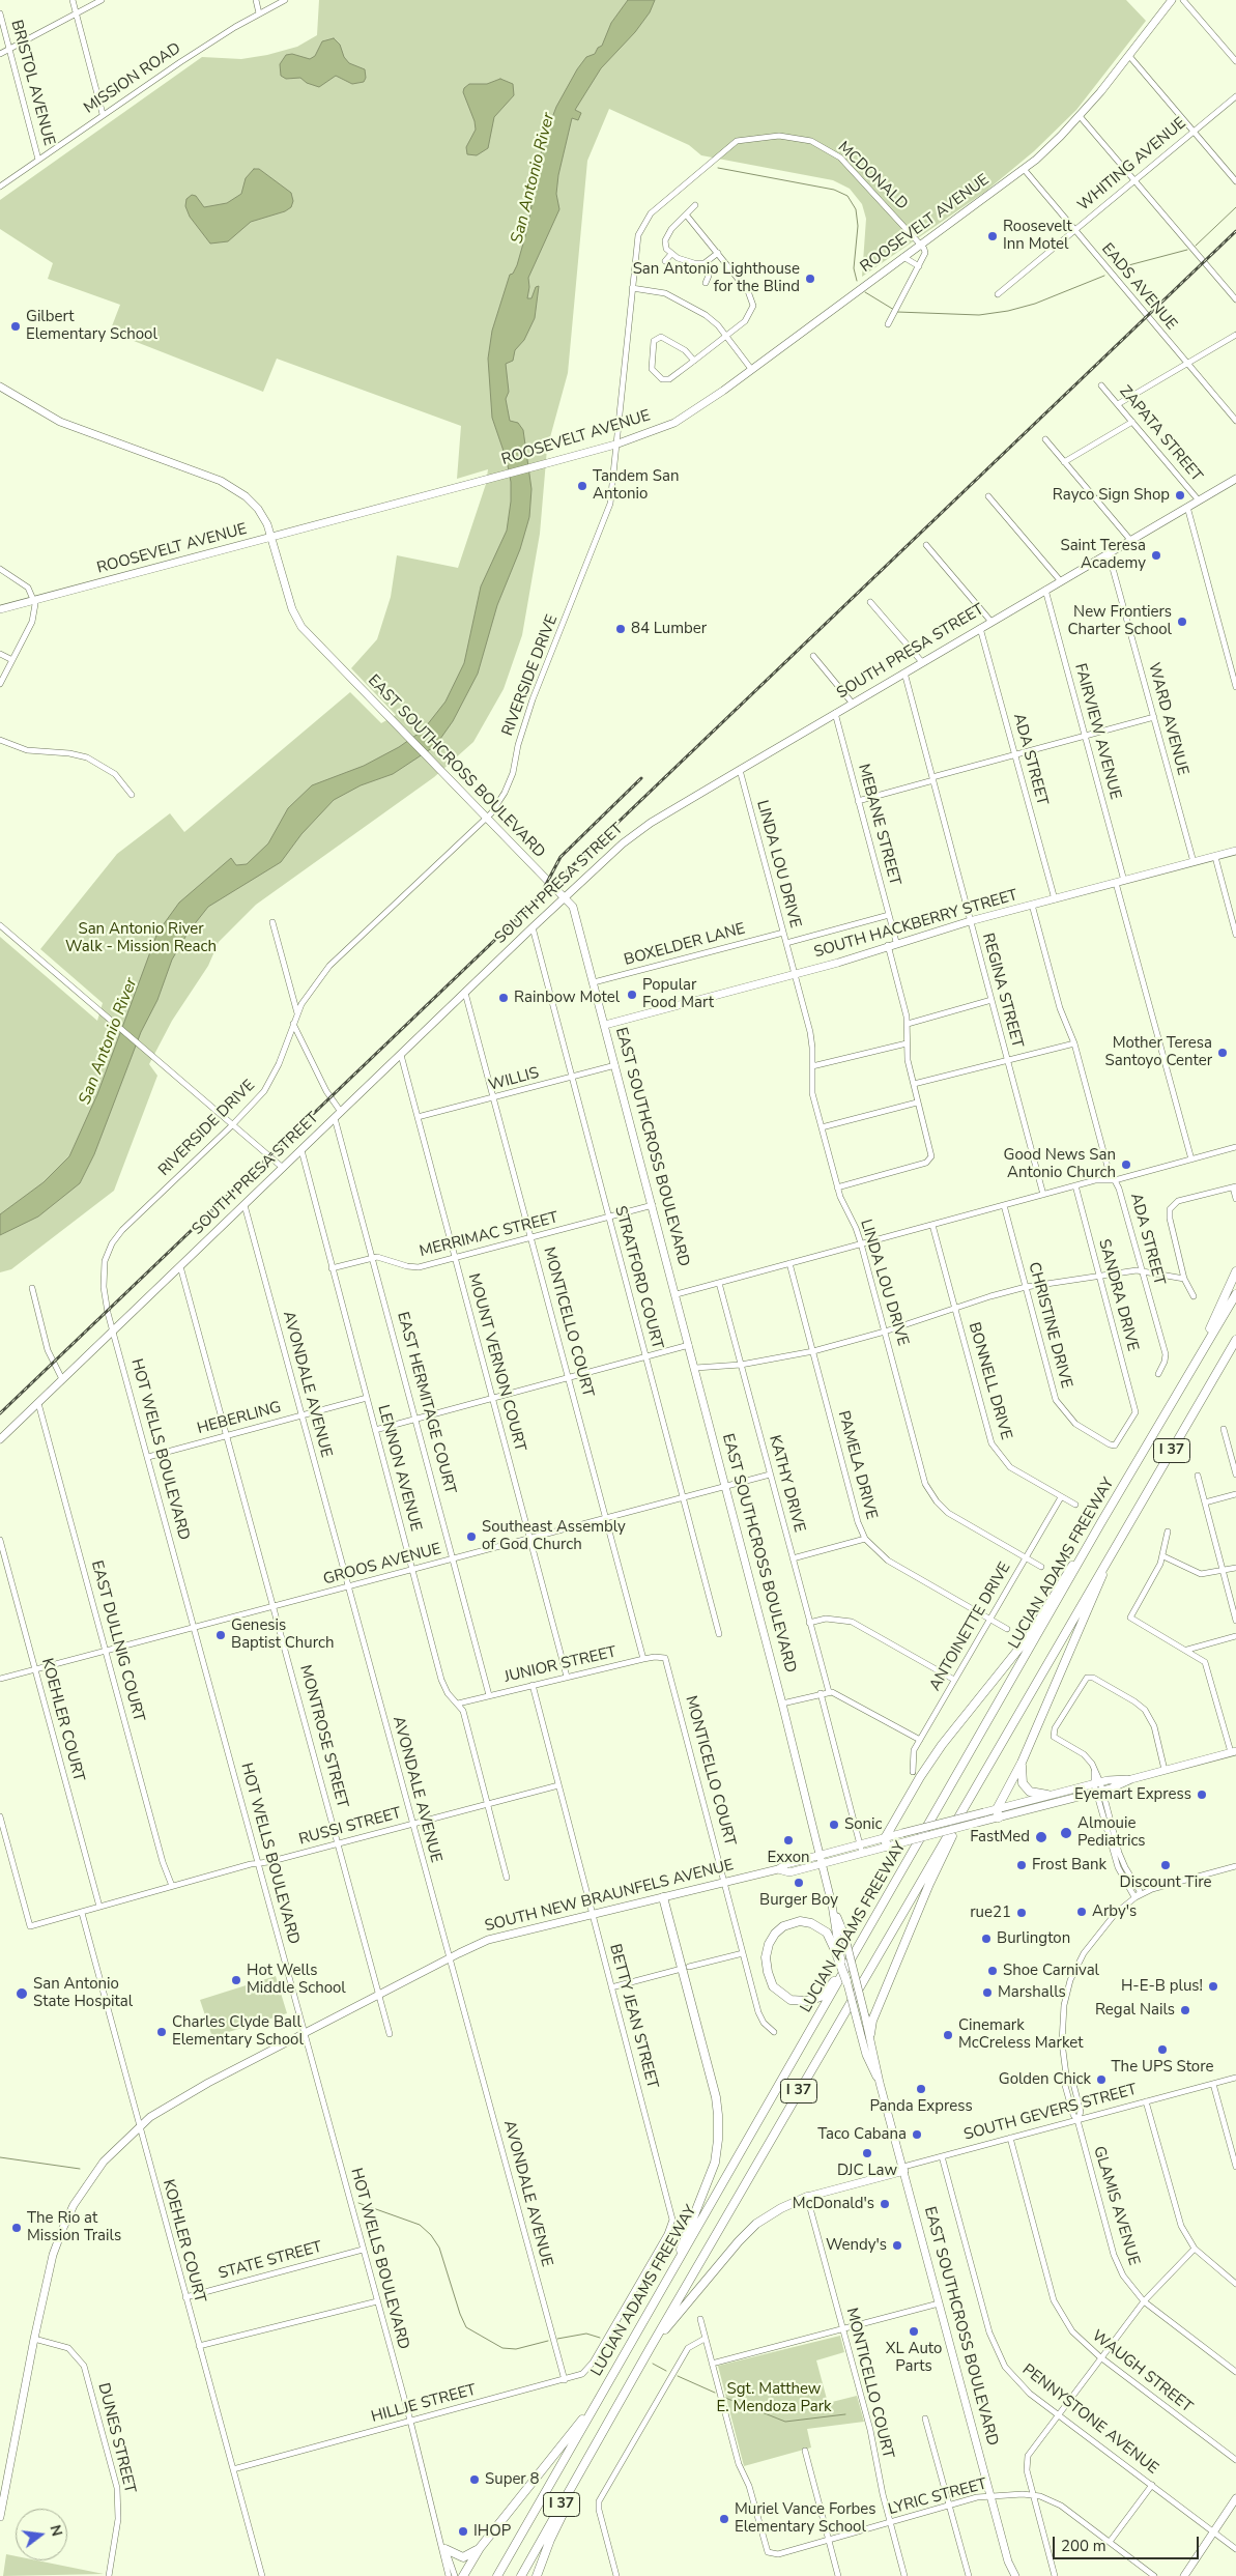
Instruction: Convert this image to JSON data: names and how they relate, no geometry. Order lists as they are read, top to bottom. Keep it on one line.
{"streets":{"highway":["I 37","LUCIAN ADAMS FREEWAY"],"main road":["ROOSEVELT AVENUE","SOUTH PRESA STREET","EAST SOUTHCROSS BOULEVARD","SOUTH HACKBERRY STREET","SOUTH NEW BRAUNFELS AVENUE","SOUTH GEVERS STREET"],"street":["MISSION ROAD","BRISTOL AVENUE","WHITING AVENUE","MCDONALD","EADS AVENUE","ZAPATA STREET","RIVERSIDE DRIVE","WARD AVENUE","FAIRVIEW AVENUE","ADA STREET","MEBANE STREET","LINDA LOU DRIVE","BOXELDER LANE","REGINA STREET","WILLIS","MERRIMAC STREET","STRATFORD COURT","SANDRA DRIVE","MONTICELLO COURT","CHRISTINE DRIVE","MOUNT VERNON COURT","BONNELL DRIVE","AVONDALE AVENUE","EAST HERMITAGE COURT","HEBERLING","HOT WELLS BOULEVARD","PAMELA DRIVE","LENNON AVENUE","KATHY DRIVE","GROOS AVENUE","ANTOINETTE DRIVE","EAST DULLNIG COURT","JUNIOR STREET","KOEHLER COURT","MONTROSE STREET","RUSSI STREET","BETTY JEAN STREET","GLAMIS AVENUE","STATE STREET","WAUGH STREET","HILLJE STREET","PENNYSTONE AVENUE","DUNES STREET","LYRIC STREET"]},"crossings":[["MISSION ROAD","BRISTOL AVENUE"],["WHITING AVENUE","EADS AVENUE"],["MCDONALD","ROOSEVELT AVENUE"],["MCDONALD","RIVERSIDE DRIVE"],["ROOSEVELT AVENUE","EADS AVENUE"],["ROOSEVELT AVENUE","RIVERSIDE DRIVE"],["ROOSEVELT AVENUE","EAST SOUTHCROSS BOULEVARD"],["ZAPATA STREET","SOUTH PRESA STREET"],["SOUTH PRESA STREET","RIVERSIDE DRIVE"],["SOUTH PRESA STREET","WARD AVENUE"],["SOUTH PRESA STREET","FAIRVIEW AVENUE"],["SOUTH PRESA STREET","ADA STREET"],["SOUTH PRESA STREET","EAST SOUTHCROSS BOULEVARD"],["SOUTH PRESA STREET","MEBANE STREET"],["SOUTH PRESA STREET","LINDA LOU DRIVE"],["SOUTH PRESA STREET","REGINA STREET"],["SOUTH PRESA STREET","STRATFORD COURT"],["SOUTH PRESA STREET","MONTICELLO COURT"],["SOUTH PRESA STREET","MOUNT VERNON COURT"],["SOUTH PRESA STREET","AVONDALE AVENUE"],["SOUTH PRESA STREET","EAST HERMITAGE COURT"],["SOUTH PRESA STREET","HOT WELLS BOULEVARD"],["SOUTH PRESA STREET","LENNON AVENUE"],["SOUTH PRESA STREET","EAST DULLNIG COURT"],["SOUTH PRESA STREET","MONTROSE STREET"],["RIVERSIDE DRIVE","EAST SOUTHCROSS BOULEVARD"],["RIVERSIDE DRIVE","HOT WELLS BOULEVARD"],["WARD AVENUE","SOUTH HACKBERRY STREET"],["FAIRVIEW AVENUE","SOUTH HACKBERRY STREET"],["ADA STREET","SOUTH HACKBERRY STREET"],["EAST SOUTHCROSS BOULEVARD","SOUTH HACKBERRY STREET"],["EAST SOUTHCROSS BOULEVARD","BOXELDER LANE"],["EAST SOUTHCROSS BOULEVARD","WILLIS"],["EAST SOUTHCROSS BOULEVARD","MERRIMAC STREET"],["EAST SOUTHCROSS BOULEVARD","GROOS AVENUE"],["EAST SOUTHCROSS BOULEVARD","SOUTH NEW BRAUNFELS AVENUE"],["EAST SOUTHCROSS BOULEVARD","SOUTH GEVERS STREET"],["EAST SOUTHCROSS BOULEVARD","LYRIC STREET"],["MEBANE STREET","SOUTH HACKBERRY STREET"],["LINDA LOU DRIVE","SOUTH HACKBERRY STREET"],["LINDA LOU DRIVE","BOXELDER LANE"],["LINDA LOU DRIVE","ANTOINETTE DRIVE"],["SOUTH HACKBERRY STREET","REGINA STREET"],["WILLIS","STRATFORD COURT"],["WILLIS","MONTICELLO COURT"],["WILLIS","MOUNT VERNON COURT"],["MERRIMAC STREET","STRATFORD COURT"],["MERRIMAC STREET","MONTICELLO COURT"],["MERRIMAC STREET","MOUNT VERNON COURT"],["MERRIMAC STREET","EAST HERMITAGE COURT"],["MERRIMAC STREET","LENNON AVENUE"],["STRATFORD COURT","GROOS AVENUE"],["SANDRA DRIVE","CHRISTINE DRIVE"],["MONTICELLO COURT","GROOS AVENUE"],["MONTICELLO COURT","JUNIOR STREET"],["MONTICELLO COURT","SOUTH NEW BRAUNFELS AVENUE"],["MONTICELLO COURT","SOUTH GEVERS STREET"],["MONTICELLO COURT","LYRIC STREET"],["MOUNT VERNON COURT","GROOS AVENUE"],["MOUNT VERNON COURT","JUNIOR STREET"],["BONNELL DRIVE","ANTOINETTE DRIVE"],["AVONDALE AVENUE","HEBERLING"],["AVONDALE AVENUE","GROOS AVENUE"],["AVONDALE AVENUE","RUSSI STREET"],["AVONDALE AVENUE","SOUTH NEW BRAUNFELS AVENUE"],["AVONDALE AVENUE","HILLJE STREET"],["EAST HERMITAGE COURT","GROOS AVENUE"],["EAST HERMITAGE COURT","JUNIOR STREET"],["HEBERLING","HOT WELLS BOULEVARD"],["HEBERLING","LENNON AVENUE"],["HEBERLING","MONTROSE STREET"],["HOT WELLS BOULEVARD","GROOS AVENUE"],["HOT WELLS BOULEVARD","RUSSI STREET"],["HOT WELLS BOULEVARD","SOUTH NEW BRAUNFELS AVENUE"],["HOT WELLS BOULEVARD","STATE STREET"],["HOT WELLS BOULEVARD","HILLJE STREET"],["PAMELA DRIVE","ANTOINETTE DRIVE"],["LENNON AVENUE","GROOS AVENUE"],["LENNON AVENUE","JUNIOR STREET"],["LENNON AVENUE","RUSSI STREET"],["KATHY DRIVE","GROOS AVENUE"],["GROOS AVENUE","EAST DULLNIG COURT"],["GROOS AVENUE","KOEHLER COURT"],["GROOS AVENUE","MONTROSE STREET"],["EAST DULLNIG COURT","RUSSI STREET"],["JUNIOR STREET","BETTY JEAN STREET"],["KOEHLER COURT","RUSSI STREET"],["KOEHLER COURT","SOUTH NEW BRAUNFELS AVENUE"],["KOEHLER COURT","STATE STREET"],["KOEHLER COURT","HILLJE STREET"],["MONTROSE STREET","RUSSI STREET"],["MONTROSE STREET","SOUTH NEW BRAUNFELS AVENUE"],["RUSSI STREET","BETTY JEAN STREET"],["SOUTH NEW BRAUNFELS AVENUE","BETTY JEAN STREET"],["SOUTH NEW BRAUNFELS AVENUE","DUNES STREET"],["BETTY JEAN STREET","HILLJE STREET"],["SOUTH GEVERS STREET","GLAMIS AVENUE"],["SOUTH GEVERS STREET","WAUGH STREET"],["SOUTH GEVERS STREET","PENNYSTONE AVENUE"]],"water":["San Antonio River"],"parks":["San Antonio River Walk - Mission Reach","Sgt. Matthew E. Mendoza Park"],"places":["Roosevelt Inn Motel","San Antonio Lighthouse for the Blind","Gilbert Elementary School","Tandem San Antonio","Rayco Sign Shop","Saint Teresa Academy","New Frontiers Charter School","84 Lumber","Popular Food Mart","Rainbow Motel","Mother Teresa Santoyo Center","Good News San Antonio Church","Southeast Assembly of God Church","Genesis Baptist Church","Eyemart Express","Sonic","Almouie Pediatrics","FastMed","Exxon","Frost Bank","Discount Tire","Burger Boy","Arby's","rue21","Burlington","Shoe Carnival","Hot Wells Middle School","H-E-B plus!","Marshalls","San Antonio State Hospital","Regal Nails","Charles Clyde Ball Elementary School","Cinemark McCreless Market","The UPS Store","Golden Chick","Panda Express","Taco Cabana","DJC Law","McDonald's","The Rio at Mission Trails","Wendy's","XL Auto Parts","Super 8","Muriel Vance Forbes Elementary School","IHOP"],"scale_bar":"200 m","north":"right"}
